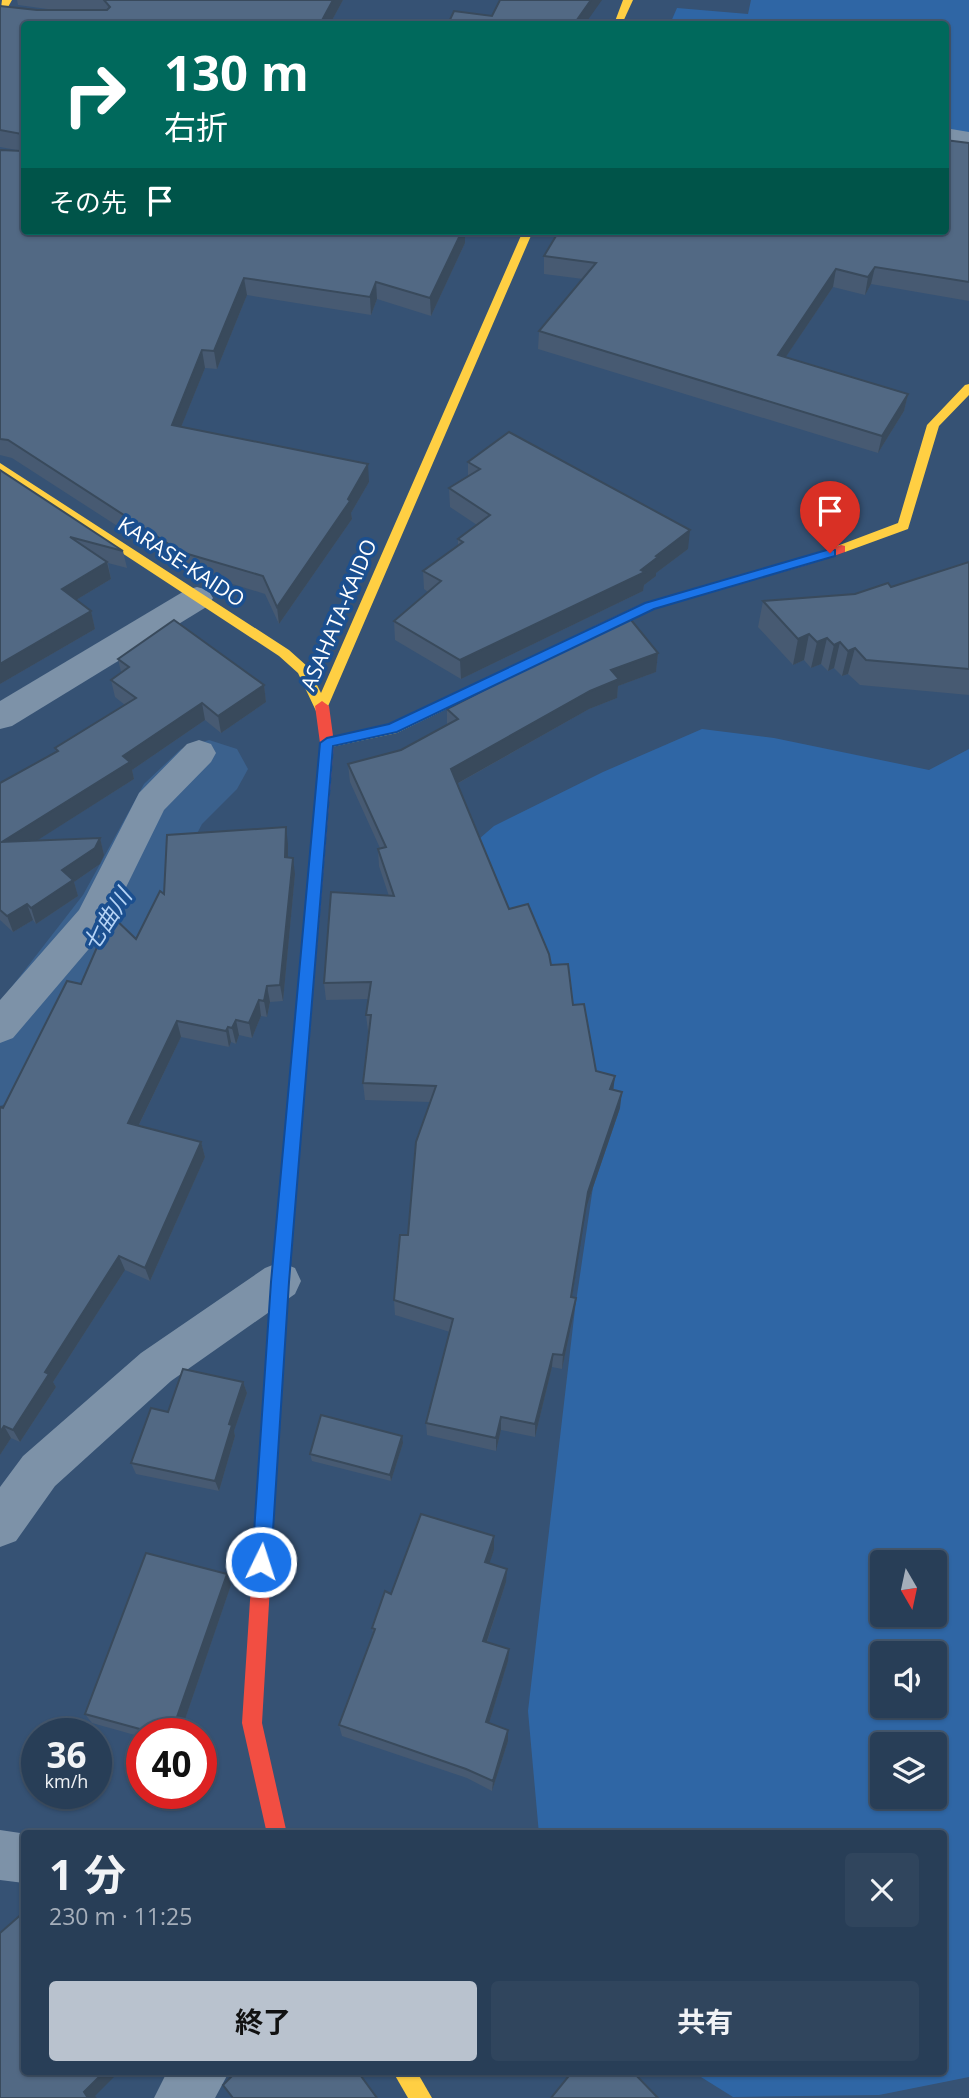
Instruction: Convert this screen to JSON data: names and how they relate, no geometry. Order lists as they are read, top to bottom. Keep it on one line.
{"streets":{"street":["KARASE-KAIDO","ASAHATA-KAIDO"]},"crossings":[["KARASE-KAIDO","ASAHATA-KAIDO"]],"water":["七曲川"],"north":"bottom","page":{"turn":["130 m","右折"],"then":"その先","speed":"36 km/h","limit":"40","heading":["1 分","230 m · 11:25"],"buttons":["終了","共有"]}}
